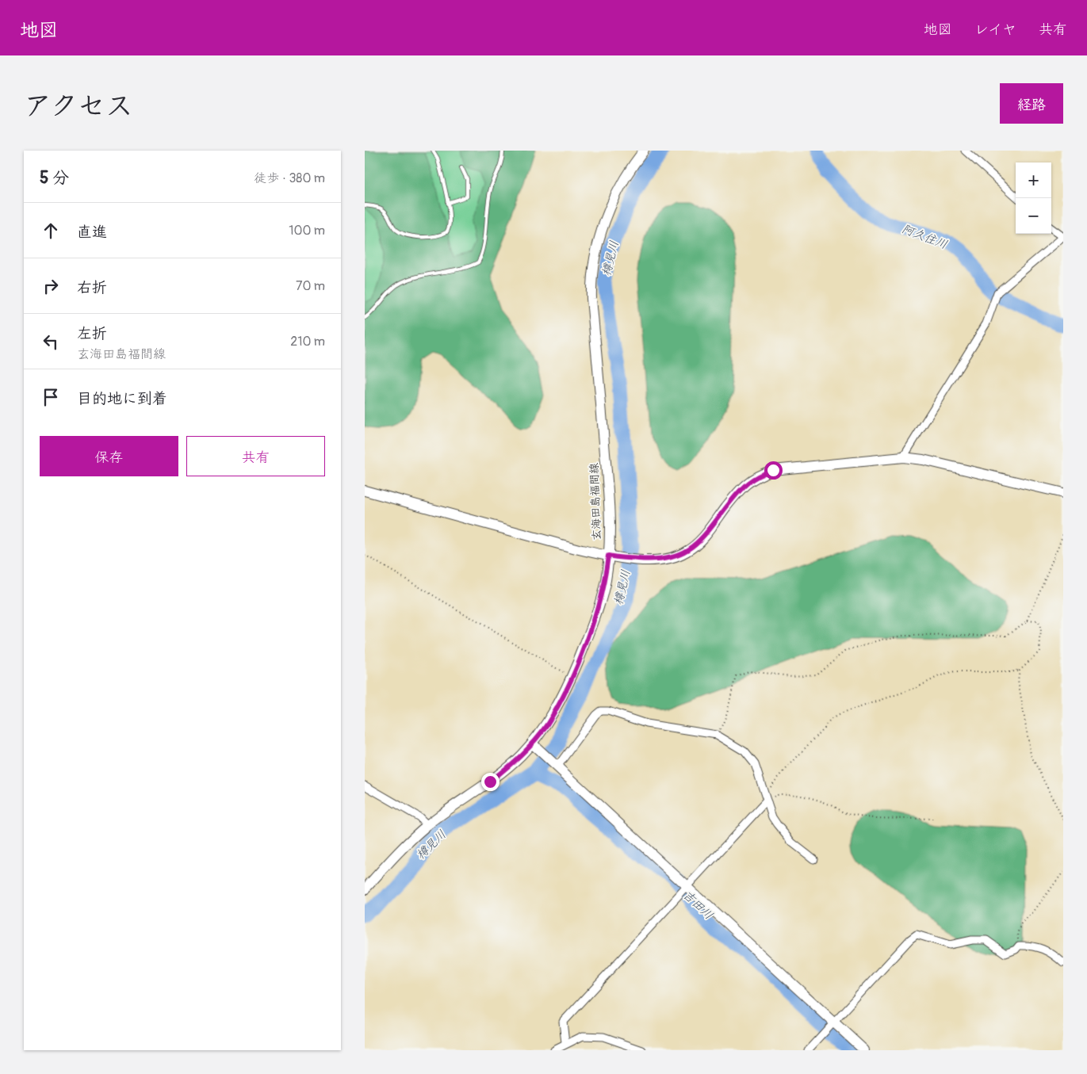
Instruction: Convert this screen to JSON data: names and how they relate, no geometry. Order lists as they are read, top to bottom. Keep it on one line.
{"streets":{"street":["玄海田島福間線"]},"water":["阿久住川","樽見川","吉田川"],"page":{"header":"地図","nav":["地図","レイヤ","共有"],"title":"アクセス","buttons":["経路",["保存","共有"]],"heading":["5 分","徒歩 · 380 m"],"map_buttons":["+","−"],"list":[["直進","100 m"],["右折","70 m"],["左折","玄海田島福間線","210 m"],"目的地に到着"]}}
